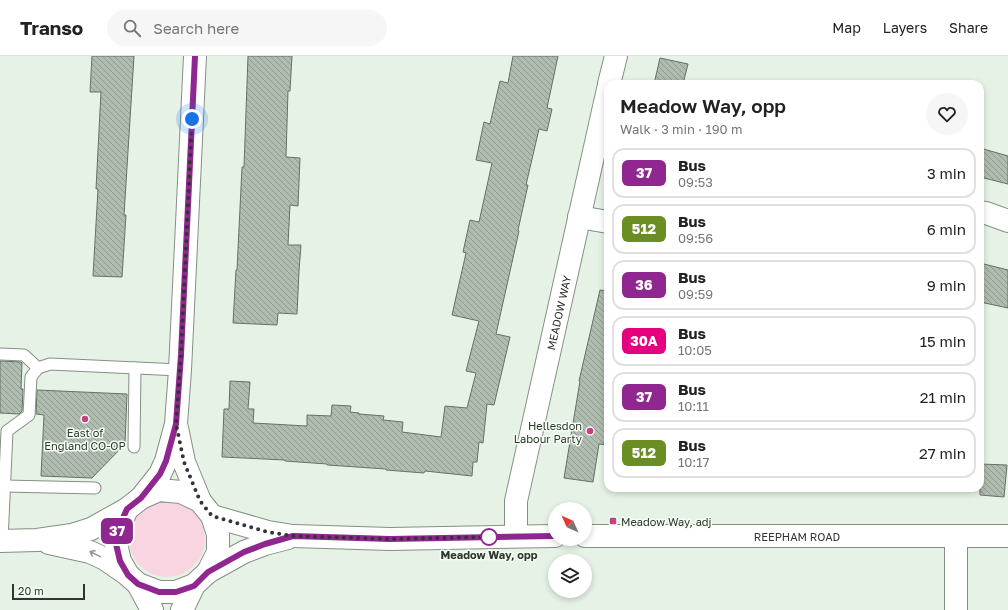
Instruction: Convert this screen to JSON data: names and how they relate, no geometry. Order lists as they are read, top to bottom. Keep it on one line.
{"streets":{"street":["MEADOW WAY","REEPHAM ROAD"]},"places":{"other":["East of England CO-OP","Hellesdon Labour Party","Meadow Way, opp"],"transit":["Meadow Way, adj"]},"lines":["bus line 37"],"scale_bar":"20 m","north":"top left","page":{"header":"Transo","search":"Search here","nav":["Map","Layers","Share"],"on_map":"37","heading":["Meadow Way, opp","Walk · 3 min · 190 m"],"list":[{"mark":"37","name":"Bus","note":"09:53","value":"3 min"},{"mark":"512","name":"Bus","note":"09:56","value":"6 min"},{"mark":"36","name":"Bus","note":"09:59","value":"9 min"},{"mark":"30A","name":"Bus","note":"10:05","value":"15 min"},{"mark":"37","name":"Bus","note":"10:11","value":"21 min"},{"mark":"512","name":"Bus","note":"10:17","value":"27 min"}],"scale":"20 m"}}
